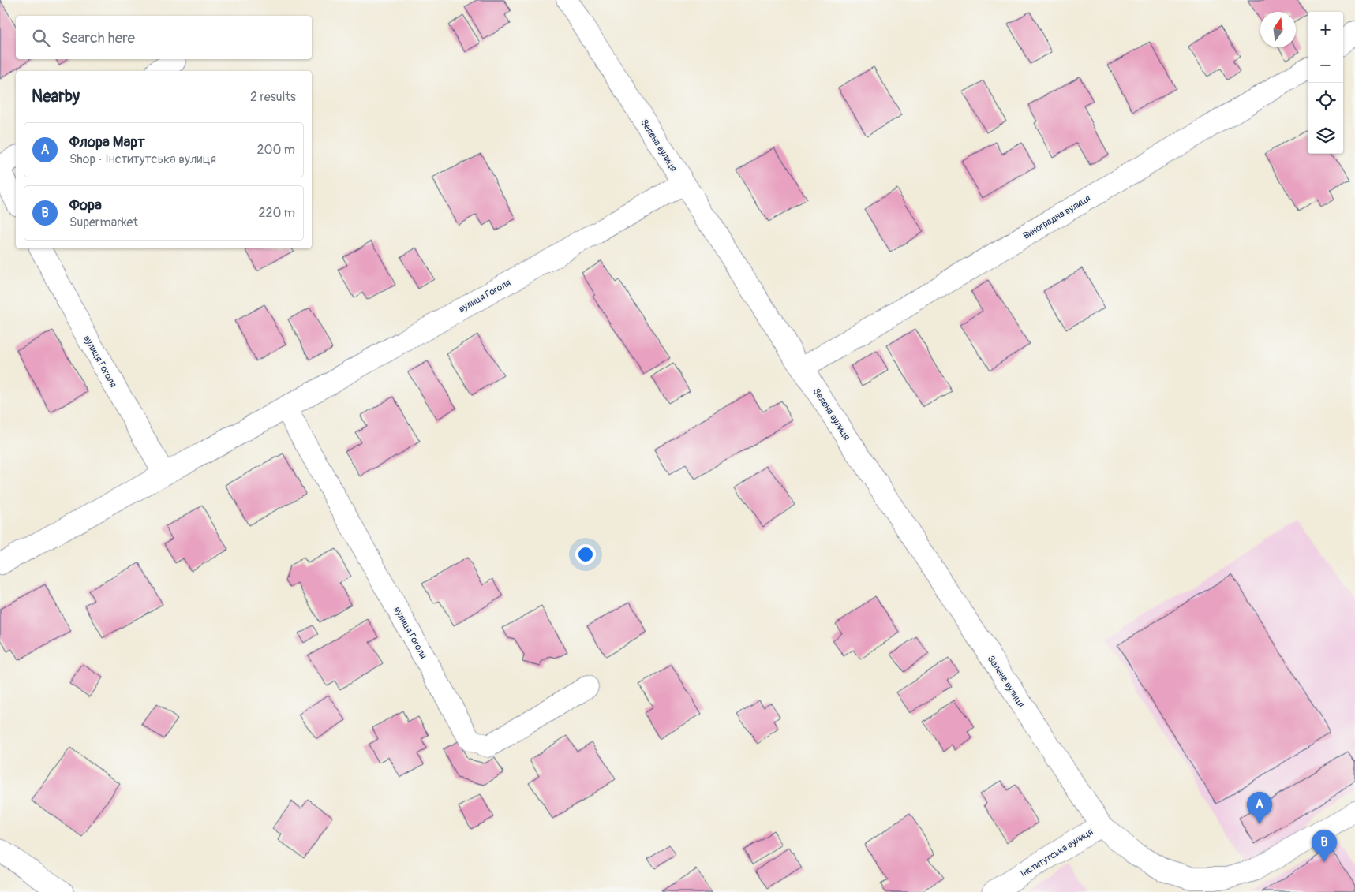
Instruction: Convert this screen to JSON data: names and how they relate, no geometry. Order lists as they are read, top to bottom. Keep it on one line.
{"streets":{"street":["Зелена вулиця","Виноградна вулиця","вулиця Гоголя","Інститутська вулиця"]},"crossings":[["Зелена вулиця","Виноградна вулиця"],["Зелена вулиця","вулиця Гоголя"],["Зелена вулиця","Інститутська вулиця"]],"north":"top","page":{"map_buttons":["+","−"],"search":"Search here","heading":["Nearby","2 results"],"list":[{"mark":"A","name":"Флора Март","note":"Shop · Інститутська вулиця","value":"200 m"},{"mark":"B","name":"Фора","note":"Supermarket","value":"220 m"}],"pins":["A","B"]}}
